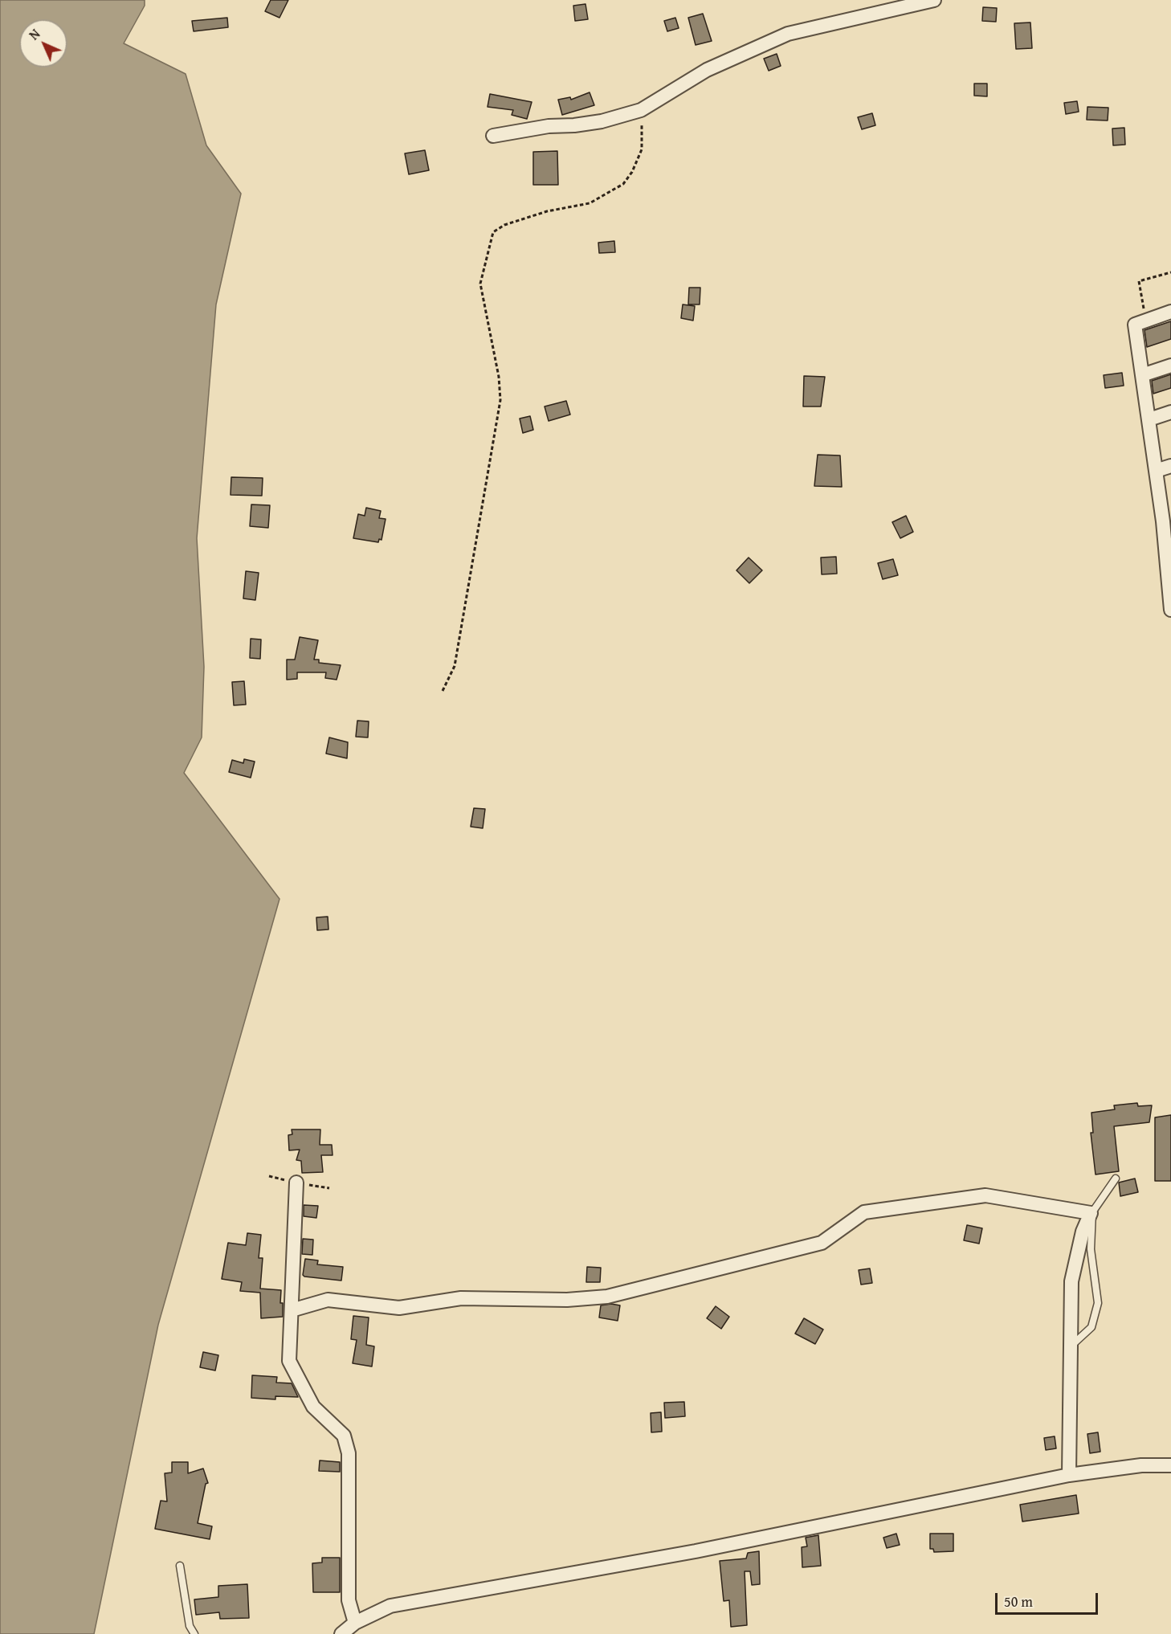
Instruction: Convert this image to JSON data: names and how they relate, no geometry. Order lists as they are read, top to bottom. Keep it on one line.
{"scale_bar":"50 m","north":"top left"}
